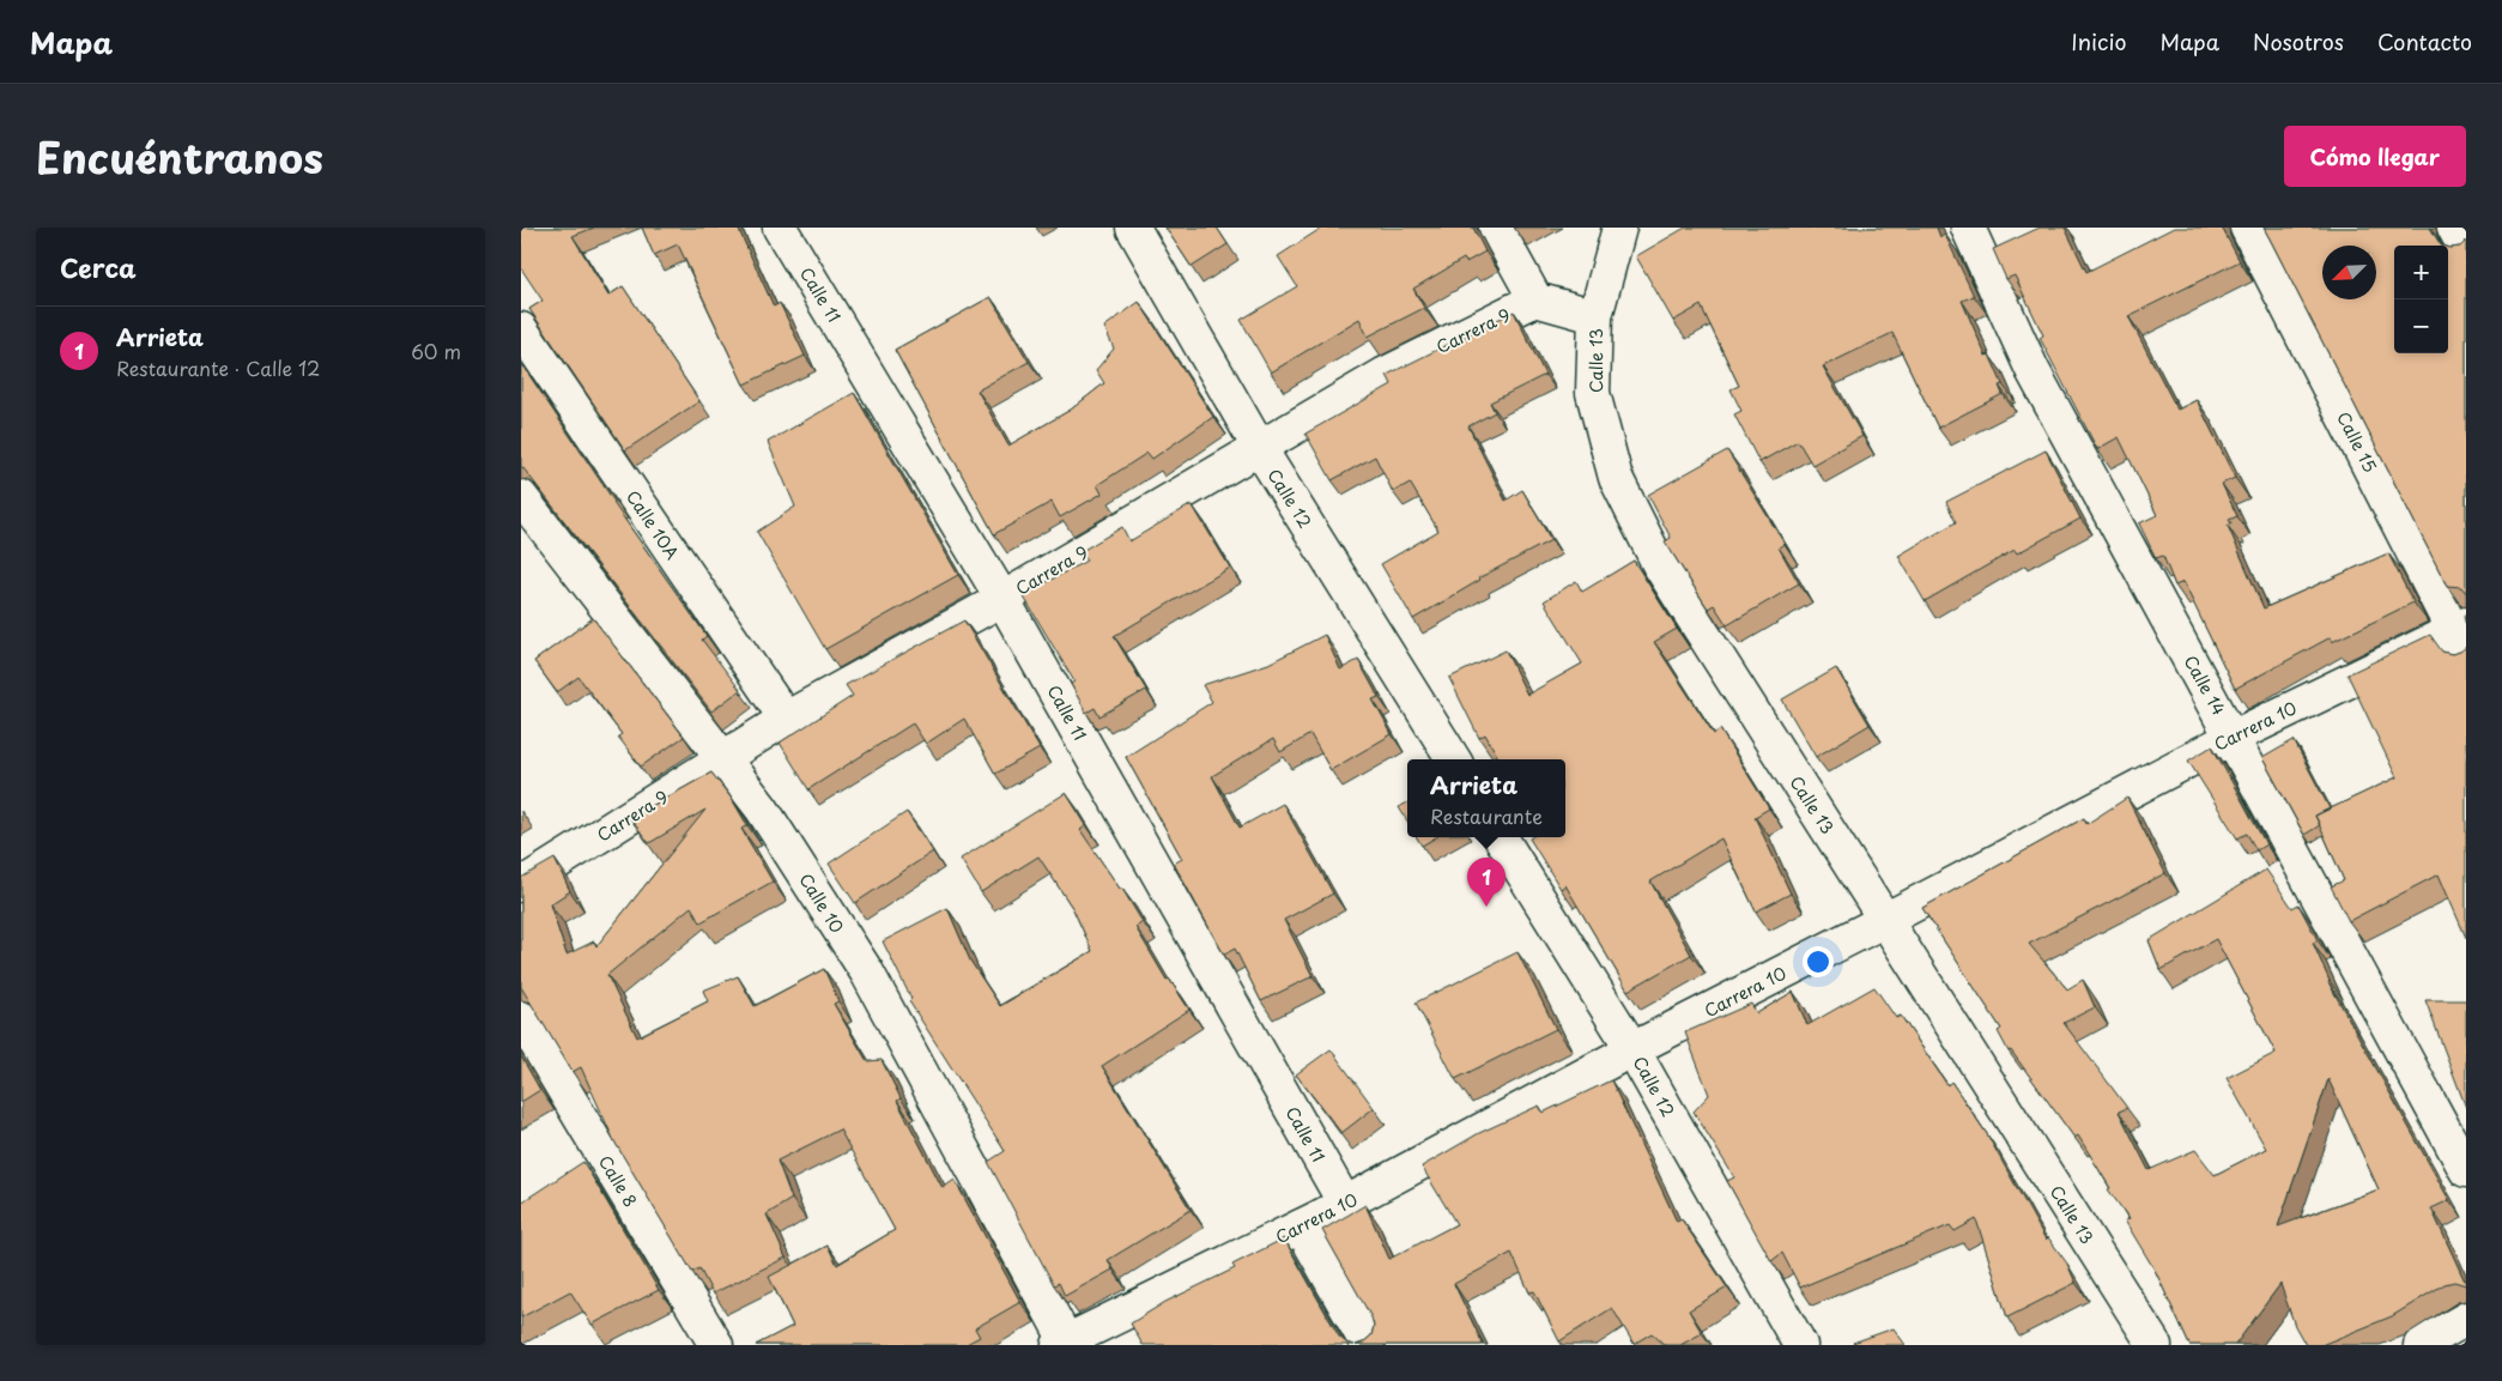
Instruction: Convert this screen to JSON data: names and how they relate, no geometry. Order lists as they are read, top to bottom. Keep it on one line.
{"streets":{"street":["Calle 11","Carrera 9","Calle 13","Calle 15","Calle 12","Calle 10A","Calle 14","Carrera 10","Calle 10","Calle 8"]},"crossings":[["Calle 11","Carrera 9"],["Calle 11","Carrera 10"],["Carrera 9","Calle 12"],["Carrera 9","Calle 10A"],["Carrera 9","Calle 10"],["Calle 13","Carrera 10"],["Calle 15","Carrera 10"],["Calle 12","Carrera 10"],["Calle 14","Carrera 10"],["Carrera 10","Calle 10"]],"north":"bottom left","page":{"header":"Mapa","nav":["Inicio","Mapa","Nosotros","Contacto"],"title":"Encuéntranos","buttons":"Cómo llegar","heading":"Cerca","map_buttons":["+","−"],"list":[{"mark":"1","name":"Arrieta","note":"Restaurante · Calle 12","value":"60 m"}],"popup":["Arrieta","Restaurante"],"pins":"1"}}
